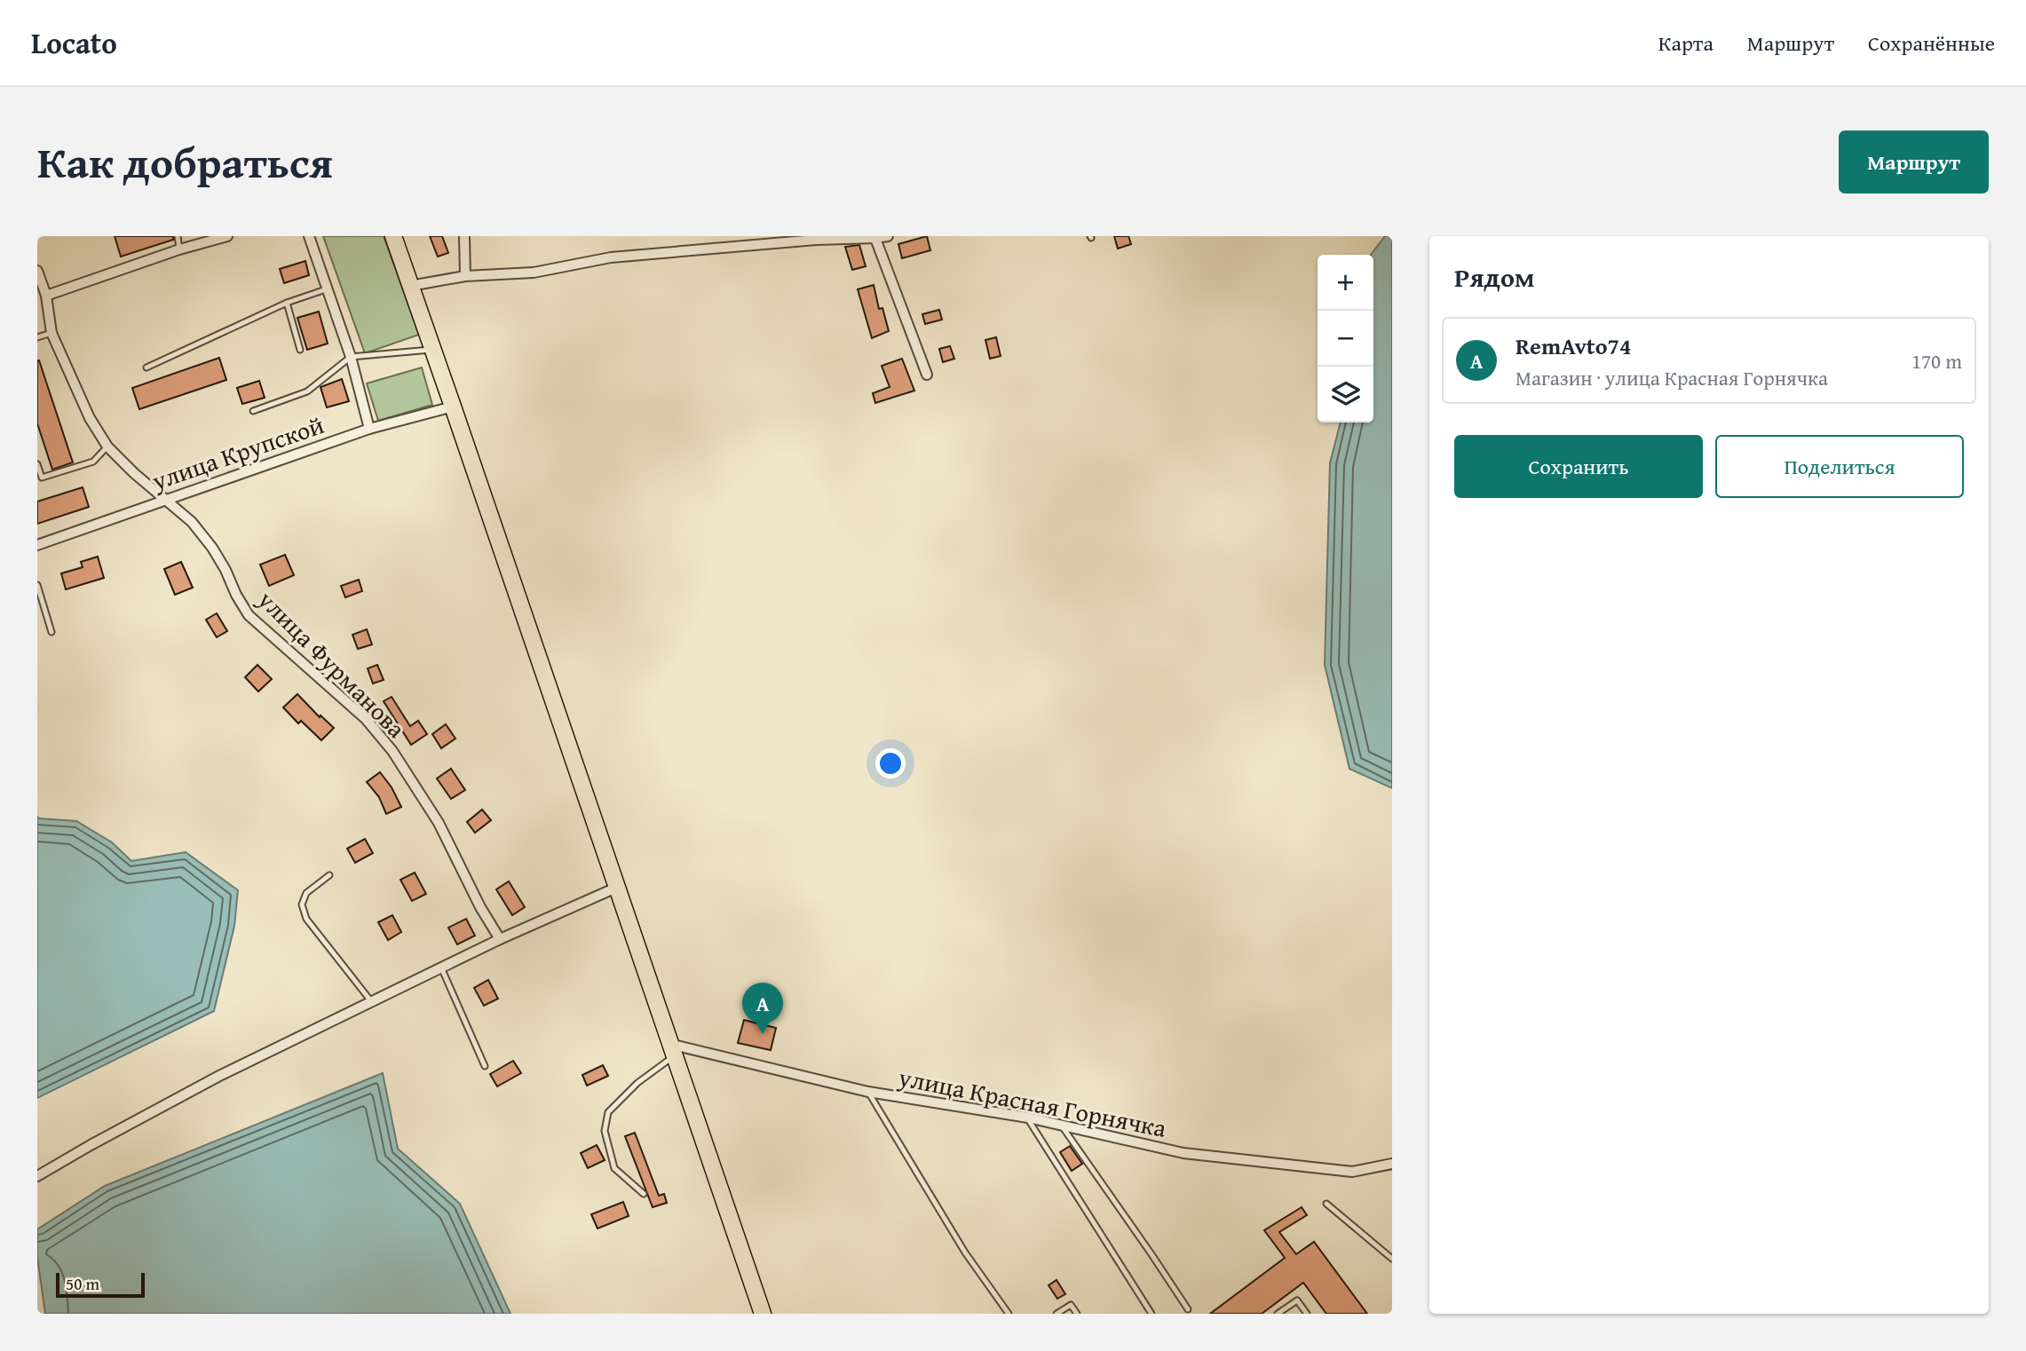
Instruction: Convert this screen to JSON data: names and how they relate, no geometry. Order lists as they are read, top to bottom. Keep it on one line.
{"streets":{"street":["улица Крупской","улица Фурманова","улица Красная Горнячка"]},"crossings":[["улица Крупской","улица Фурманова"]],"scale_bar":"50 m","page":{"header":"Locato","nav":["Карта","Маршрут","Сохранённые"],"title":"Как добраться","buttons":["Маршрут",["Сохранить","Поделиться"]],"heading":"Рядом","map_buttons":["+","−"],"list":[{"mark":"A","name":"RemAvto74","note":"Магазин · улица Красная Горнячка","value":"170 m"}],"pins":"A","scale":"50 m"}}
